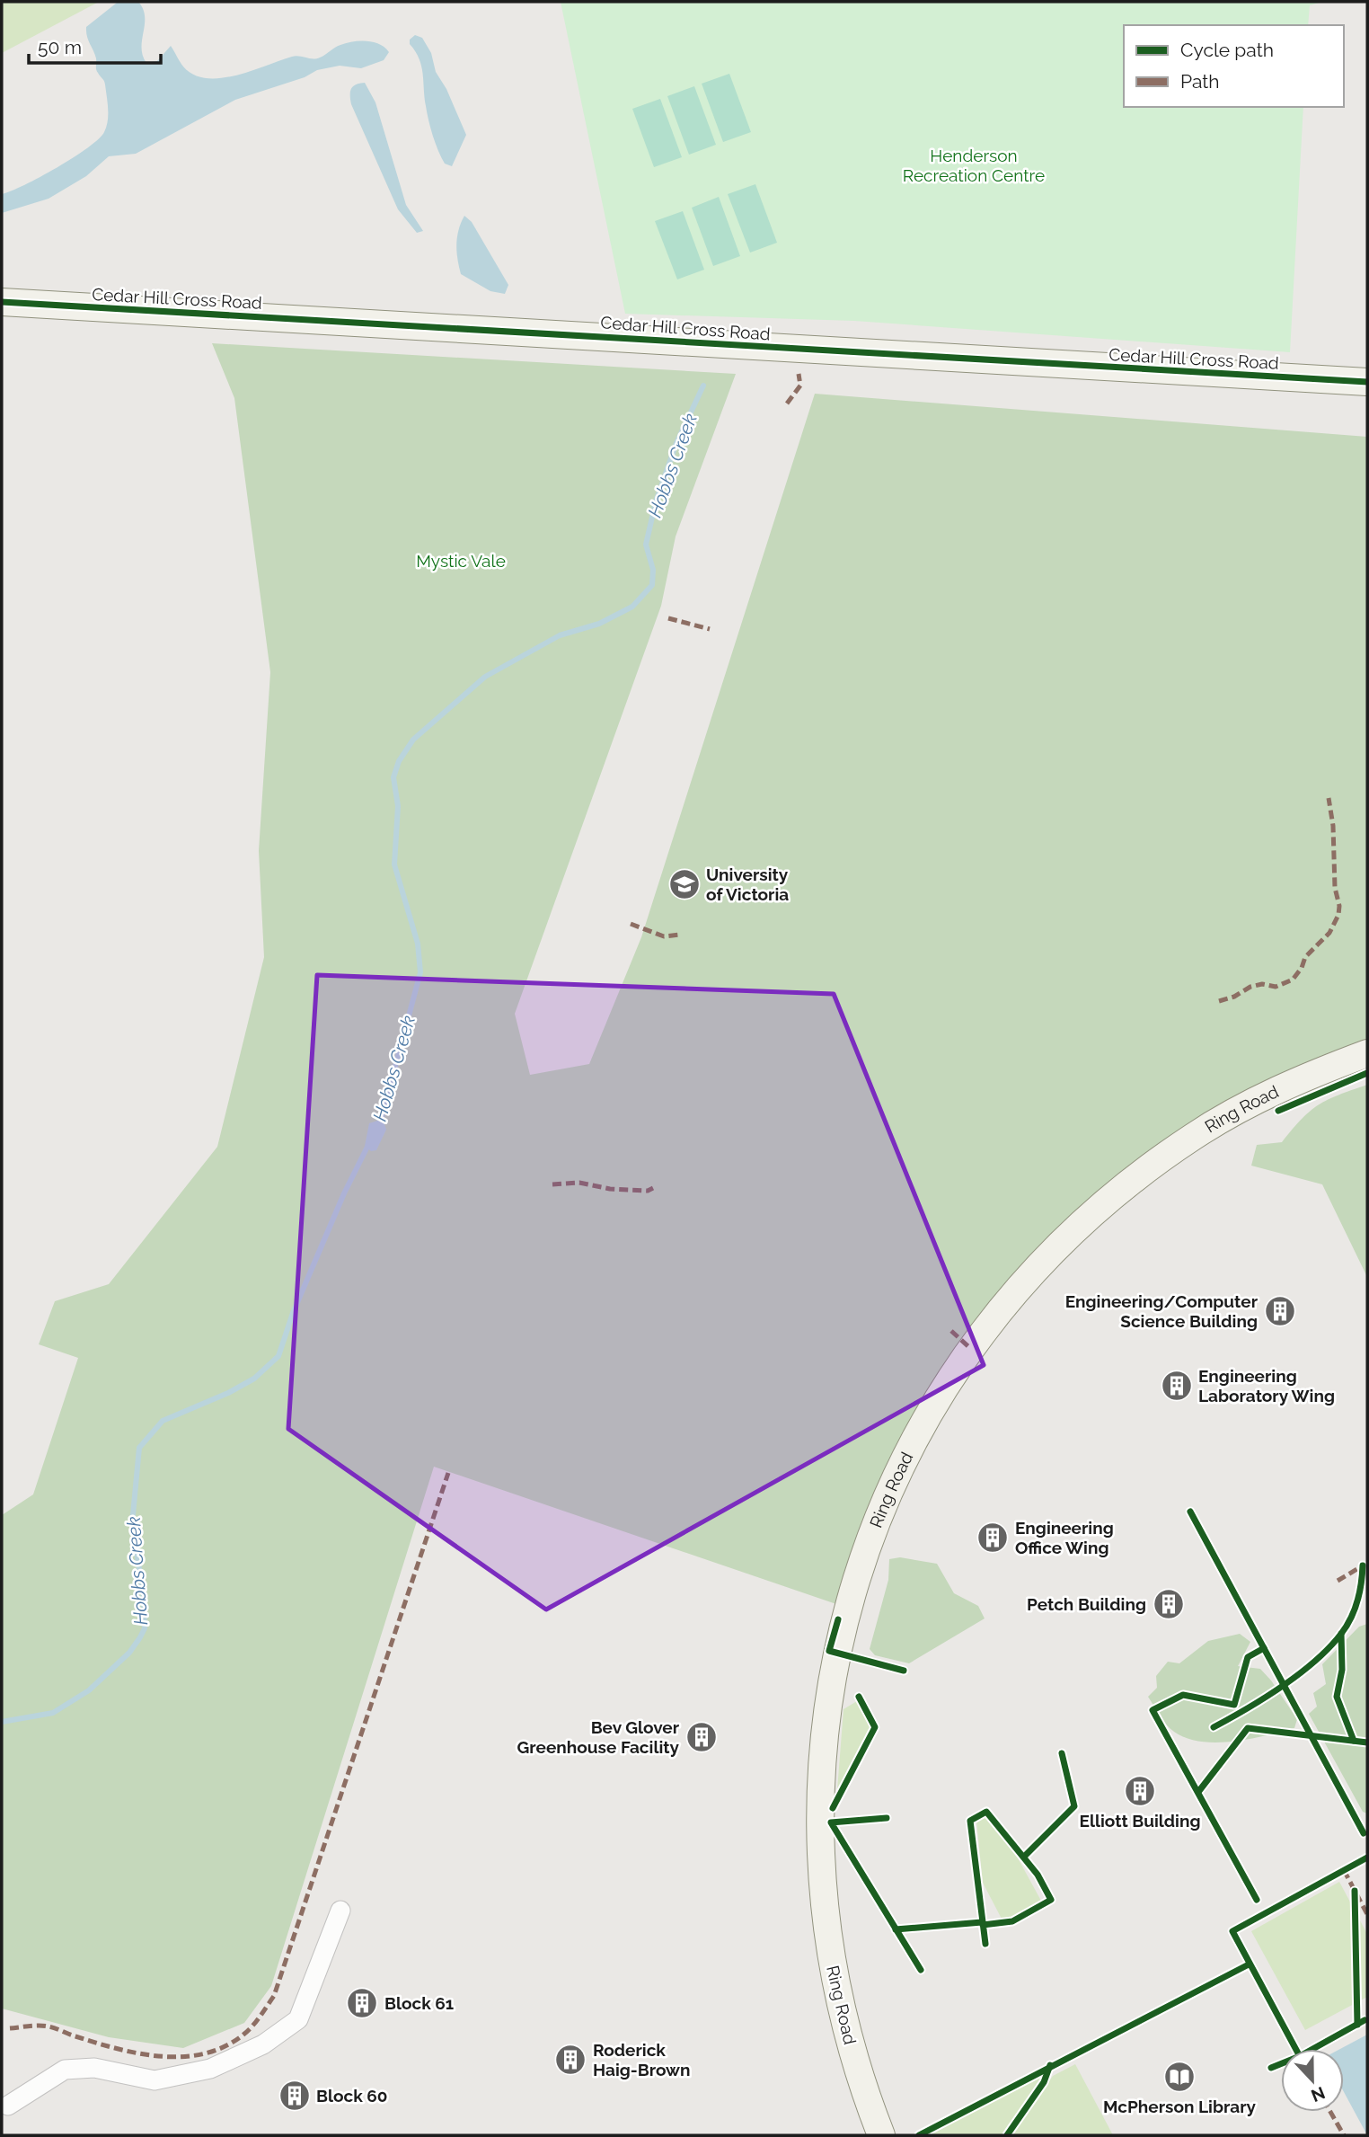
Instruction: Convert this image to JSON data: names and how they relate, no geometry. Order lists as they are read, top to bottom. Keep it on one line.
{"streets":{"main road":["Cedar Hill Cross Road","Ring Road"]},"water":["Hobbs Creek"],"parks":["Henderson Recreation Centre","Mystic Vale"],"places":{"school or university":["University of Victoria"],"building":["Engineering/Computer Science Building","Engineering Laboratory Wing","Engineering Office Wing","Petch Building","Bev Glover Greenhouse Facility","Elliott Building","Block 61","Roderick Haig-Brown","Block 60"],"library":["McPherson Library"]},"legend":["Cycle path","Path"],"scale_bar":"50 m","north":"bottom"}
